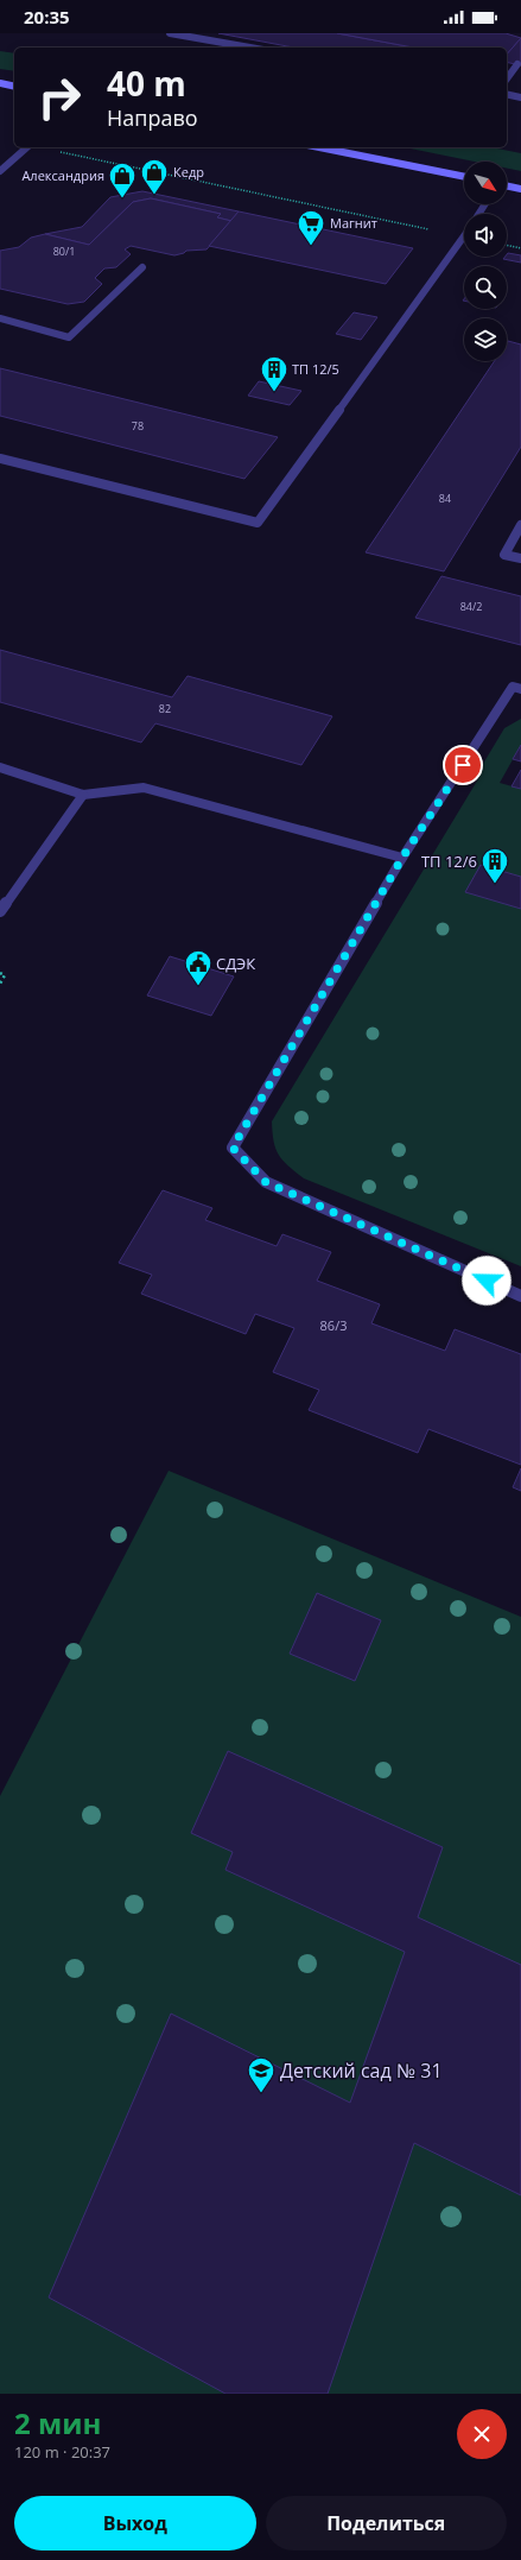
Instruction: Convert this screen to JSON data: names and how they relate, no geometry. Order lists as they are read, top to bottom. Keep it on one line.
{"places":{"shop":["Кедр","Александрия"],"supermarket":["Магнит"],"building":["ТП 12/5","ТП 12/6"],"public building":["СДЭК"],"school or university":["Детский сад № 31"]},"house_numbers":["80/1","78","84","84/2","82","86/3"],"north":"bottom right","page":{"status":"20:35","turn":["40 m","Направо"],"heading":["2 мин","120 m · 20:37"],"buttons":["Выход","Поделиться"]}}
